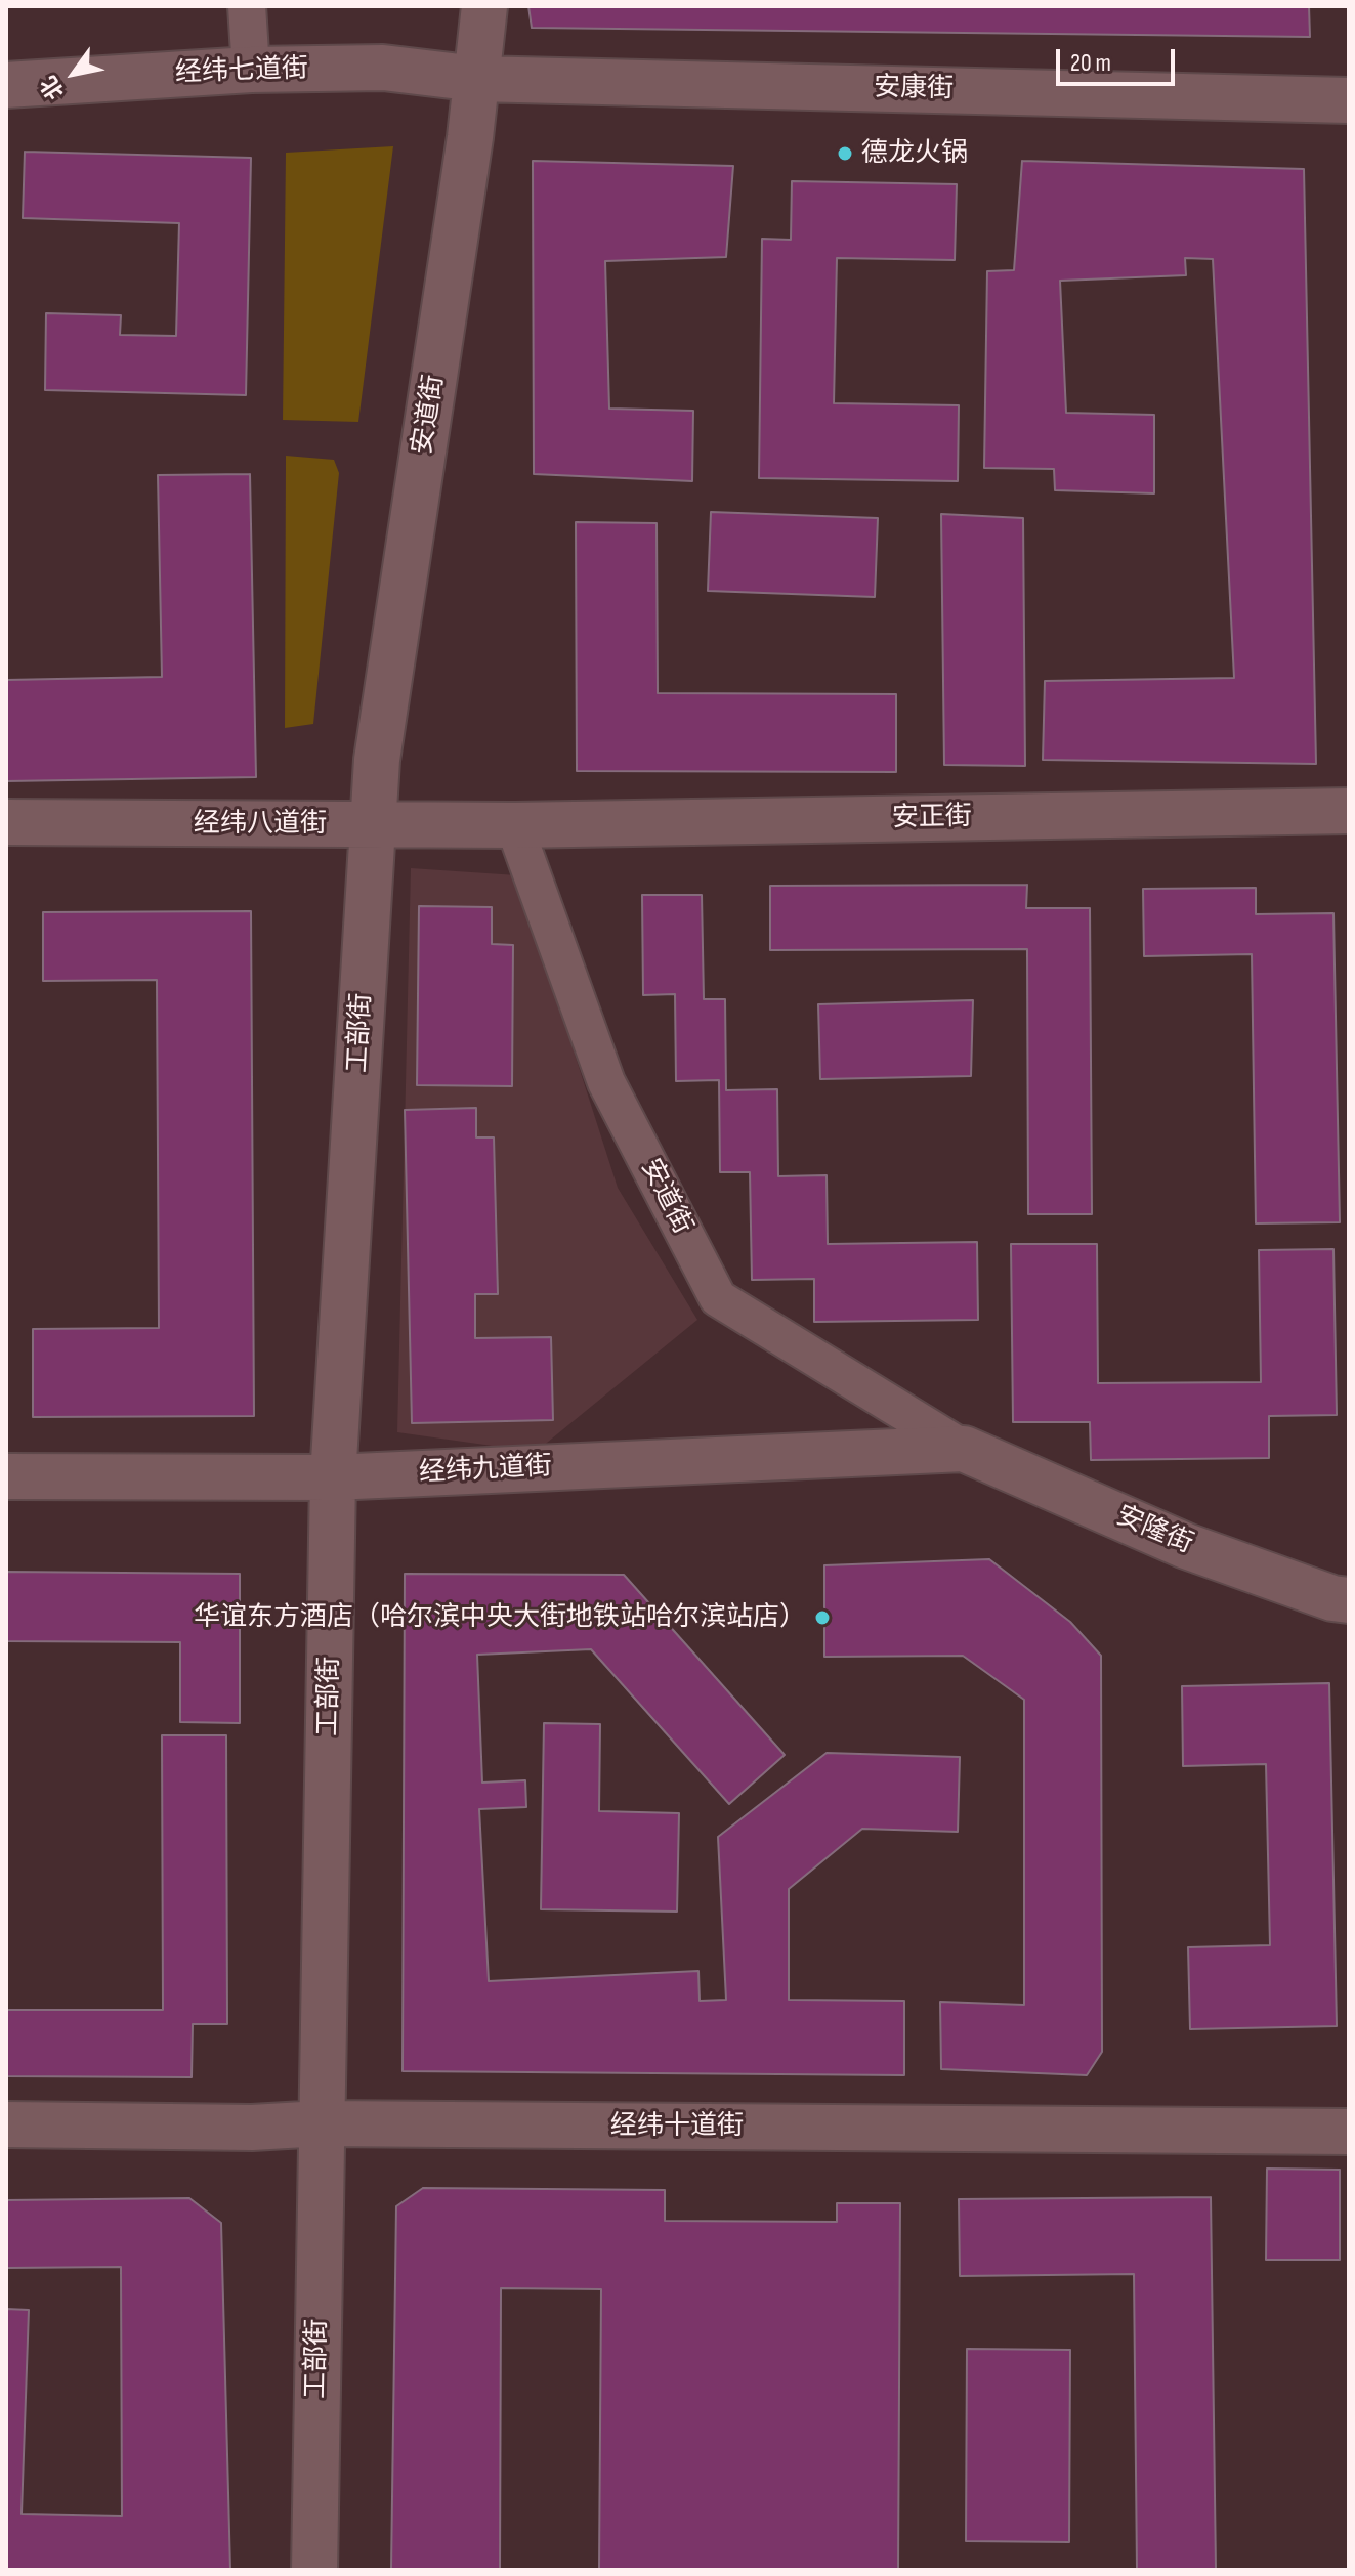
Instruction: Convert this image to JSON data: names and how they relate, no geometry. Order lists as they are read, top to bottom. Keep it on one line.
{"streets":{"street":["经纬七道街","安康街","安道街","安正街","经纬八道街","工部街","经纬九道街","安隆街","经纬十道街"]},"crossings":[["经纬七道街","安康街"],["经纬七道街","安道街"],["安康街","安道街"],["安道街","安正街"],["安道街","经纬八道街"],["安道街","工部街"],["安道街","经纬九道街"],["安道街","安隆街"],["安正街","经纬八道街"],["经纬八道街","工部街"],["工部街","经纬九道街"],["工部街","经纬十道街"],["经纬九道街","安隆街"]],"places":["德龙火锅","华谊东方酒店（哈尔滨中央大街地铁站哈尔滨站店）"],"scale_bar":"20 m","north":"bottom left"}
